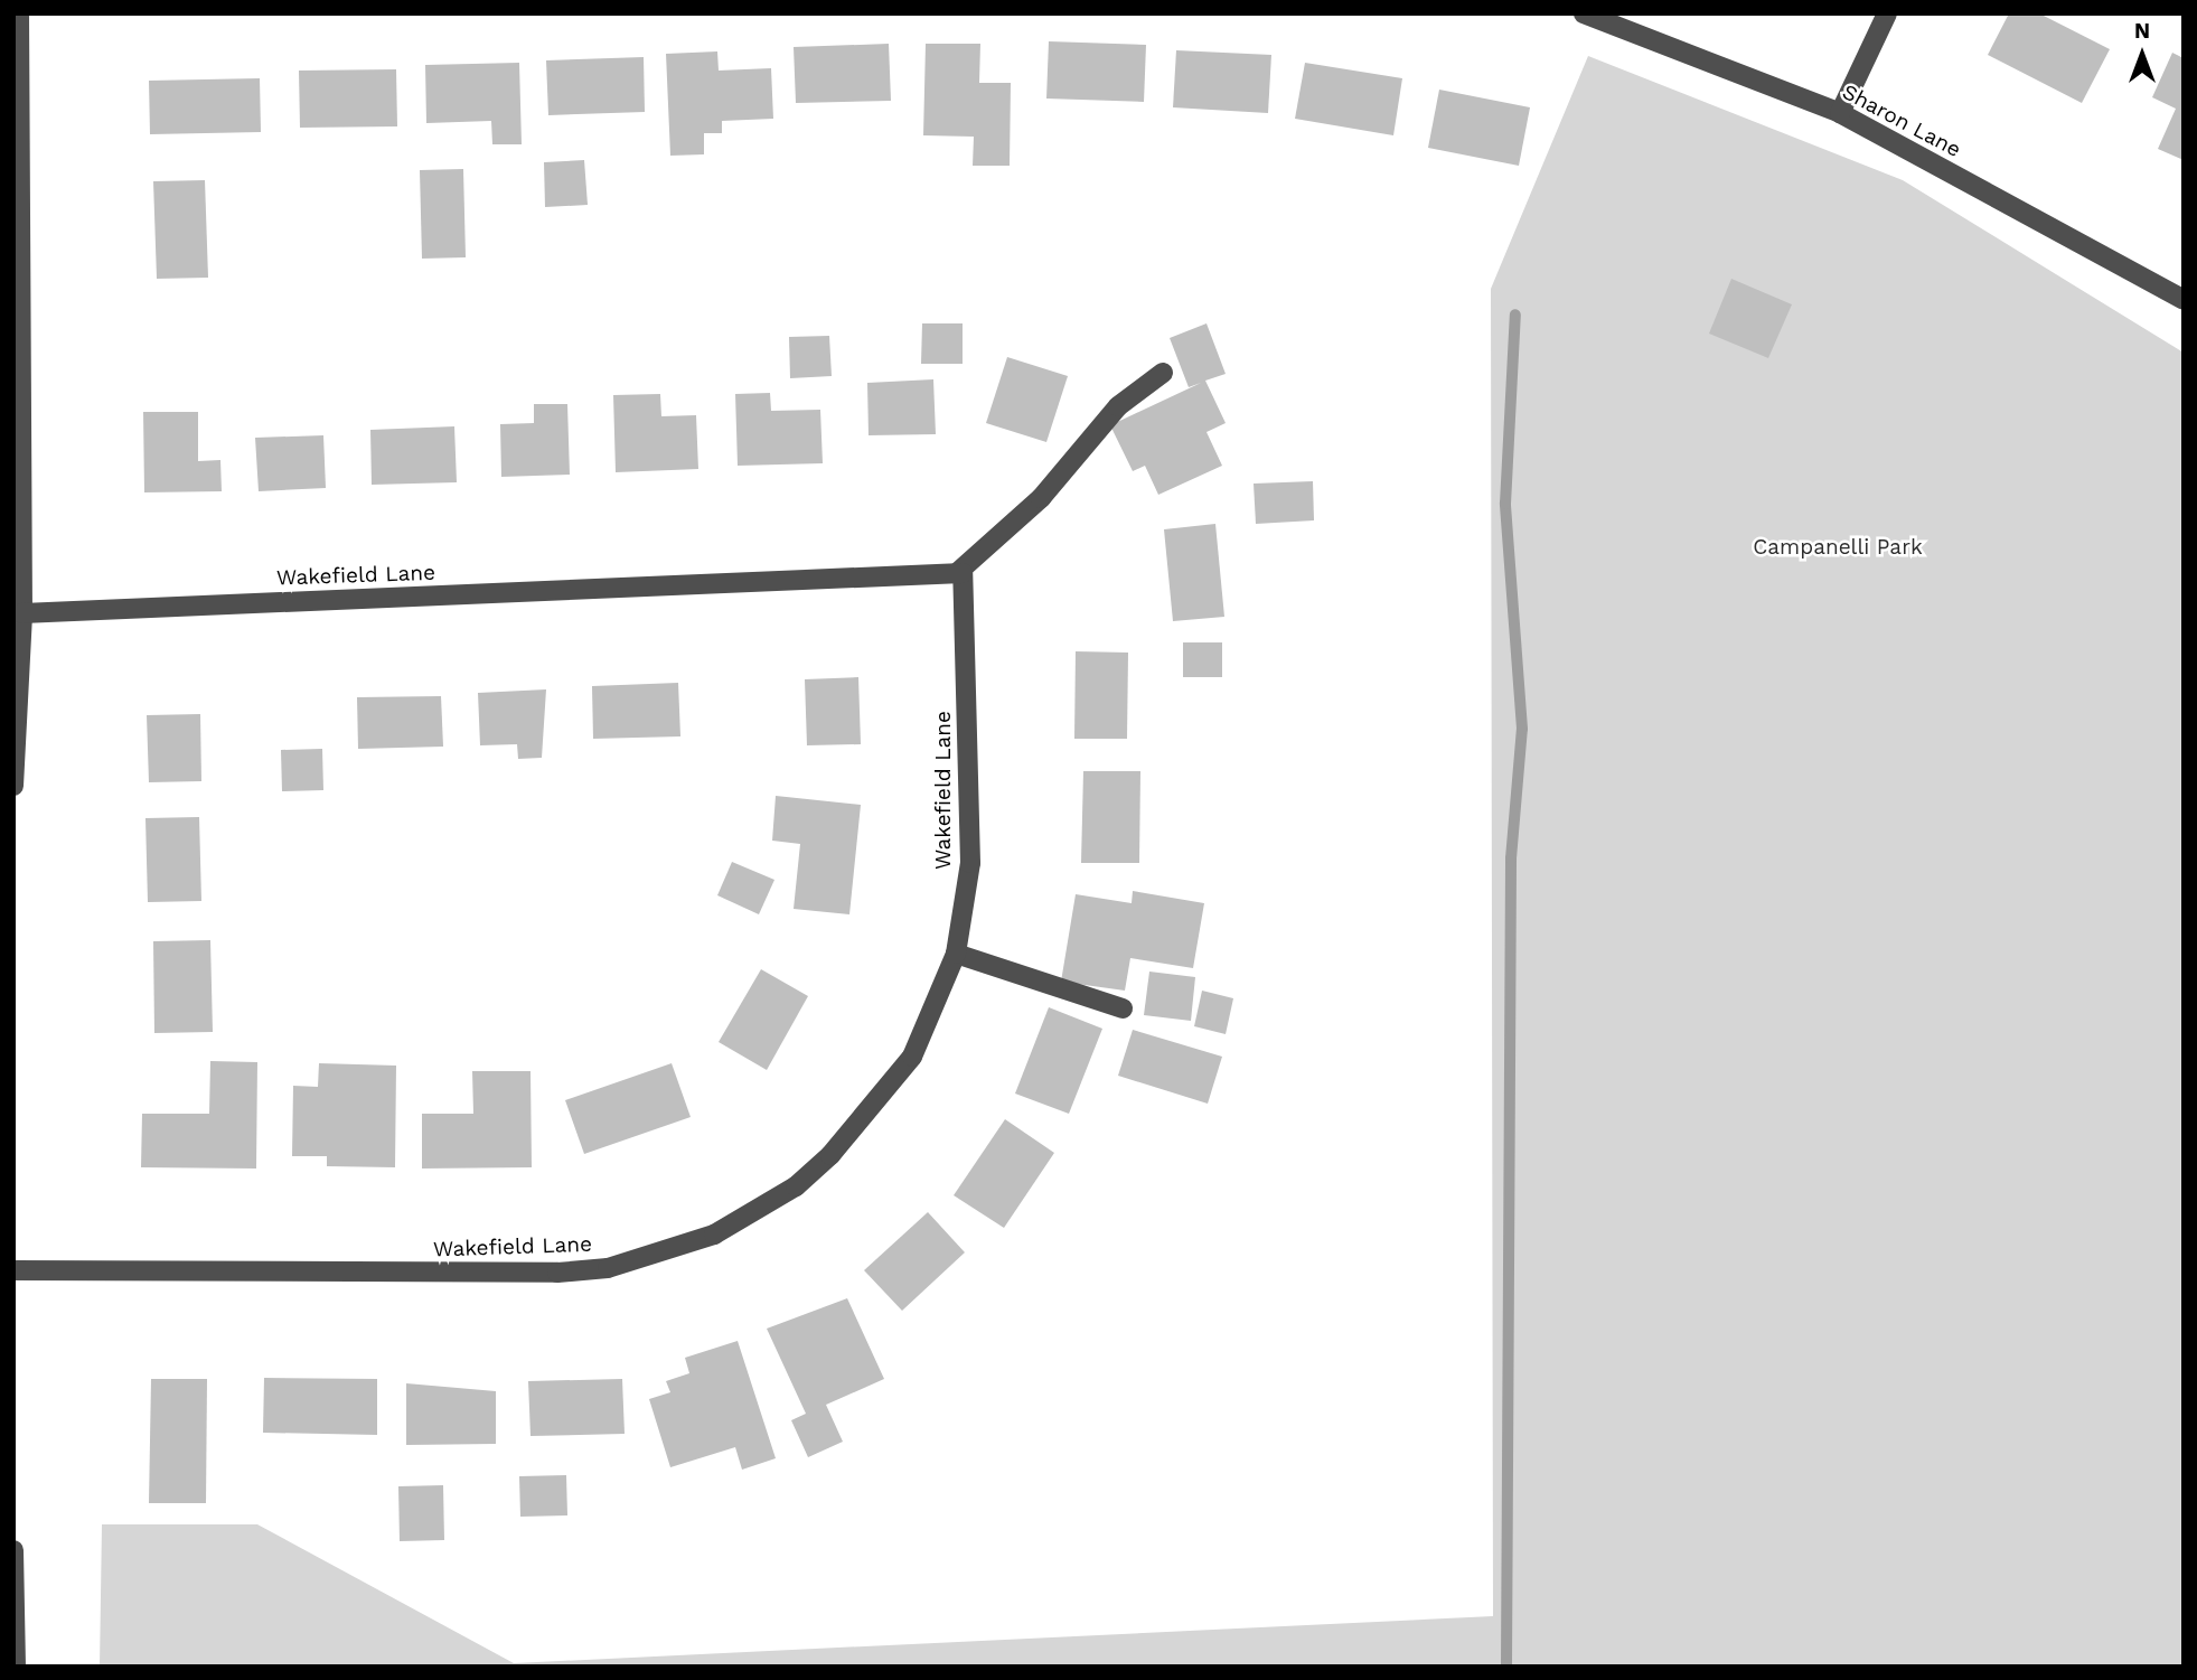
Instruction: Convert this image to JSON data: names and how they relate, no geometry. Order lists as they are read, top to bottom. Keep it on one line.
{"streets":{"street":["Sharon Lane","Wakefield Lane"]},"parks":["Campanelli Park"],"north":"top"}
